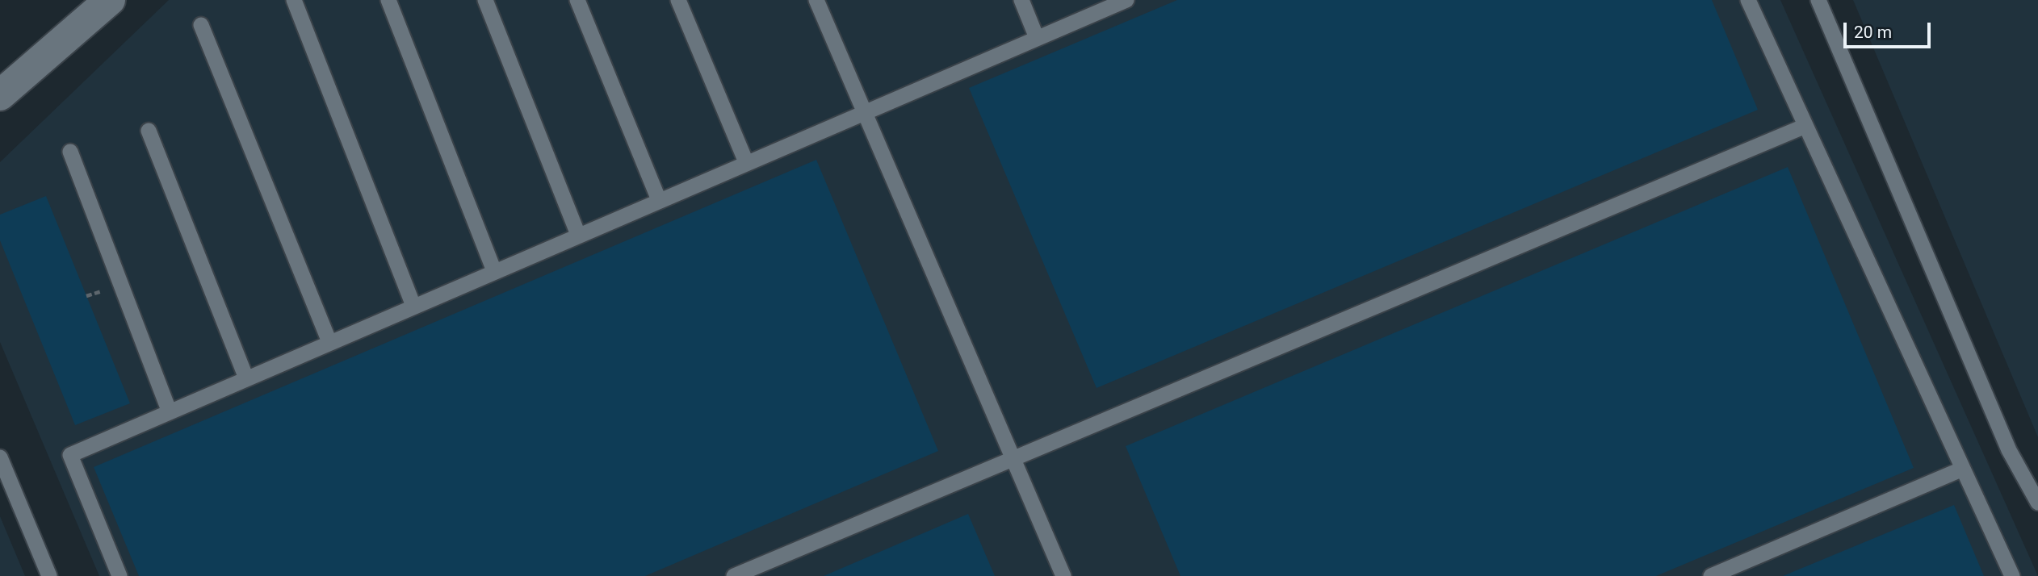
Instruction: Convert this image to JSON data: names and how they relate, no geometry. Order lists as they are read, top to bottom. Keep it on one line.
{"scale_bar":"20 m"}
